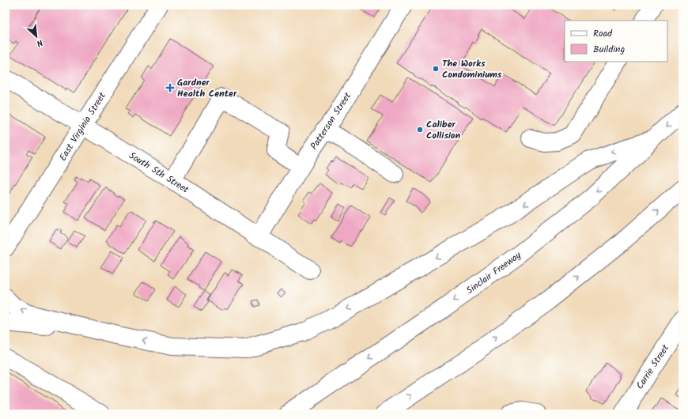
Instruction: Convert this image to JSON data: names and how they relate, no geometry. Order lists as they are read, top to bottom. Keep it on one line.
{"streets":{"main road":["Patterson Street","East Virginia Street","South 5th Street","Sinclair Freeway","Carrie Street"]},"crossings":[["Patterson Street","South 5th Street"],["East Virginia Street","South 5th Street"]],"places":{"other":["The Works Condominiums","Caliber Collision"],"health":["Gardner Health Center"]},"legend":["Road","Building"],"north":"bottom right"}
